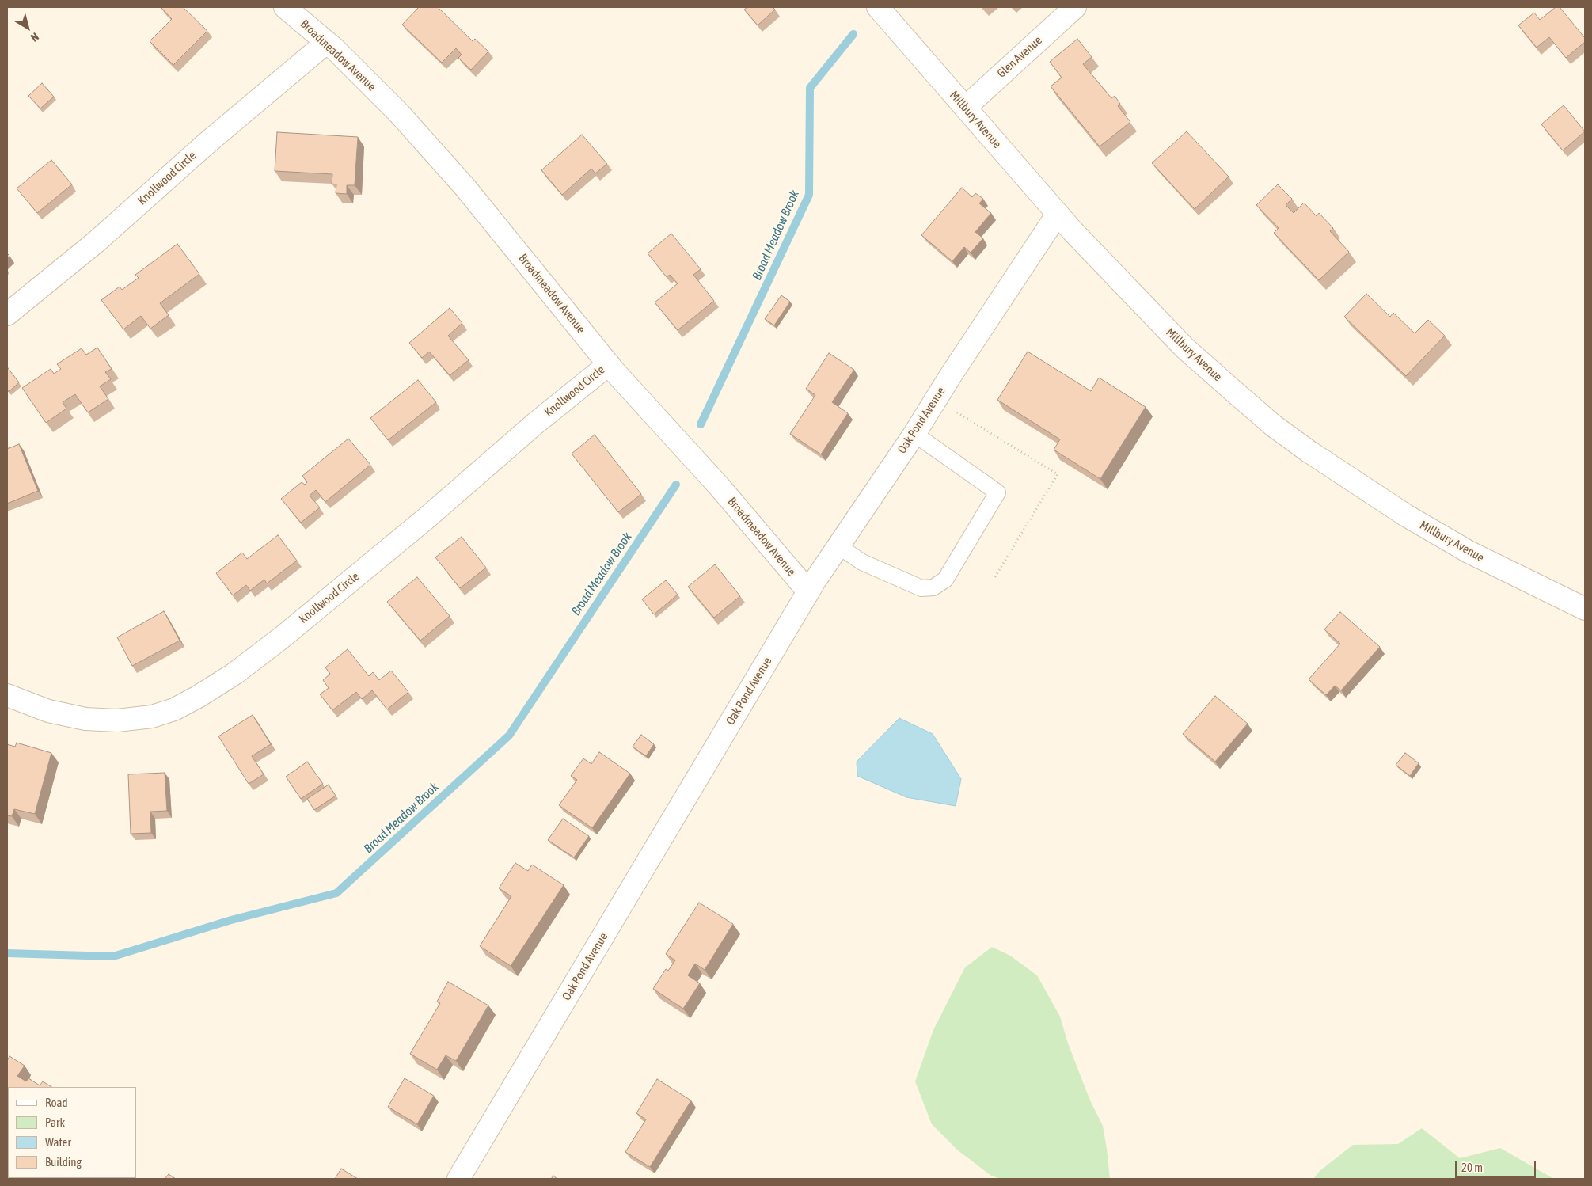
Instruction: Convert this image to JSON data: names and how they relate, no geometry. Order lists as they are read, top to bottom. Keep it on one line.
{"streets":{"street":["Broadmeadow Avenue","Glen Avenue","Millbury Avenue","Knollwood Circle","Oak Pond Avenue"]},"crossings":[["Broadmeadow Avenue","Knollwood Circle"],["Broadmeadow Avenue","Oak Pond Avenue"],["Glen Avenue","Millbury Avenue"],["Millbury Avenue","Oak Pond Avenue"]],"water":["Broad Meadow Brook"],"legend":["Road","Park","Water","Building"],"scale_bar":"20 m","north":"bottom right"}
